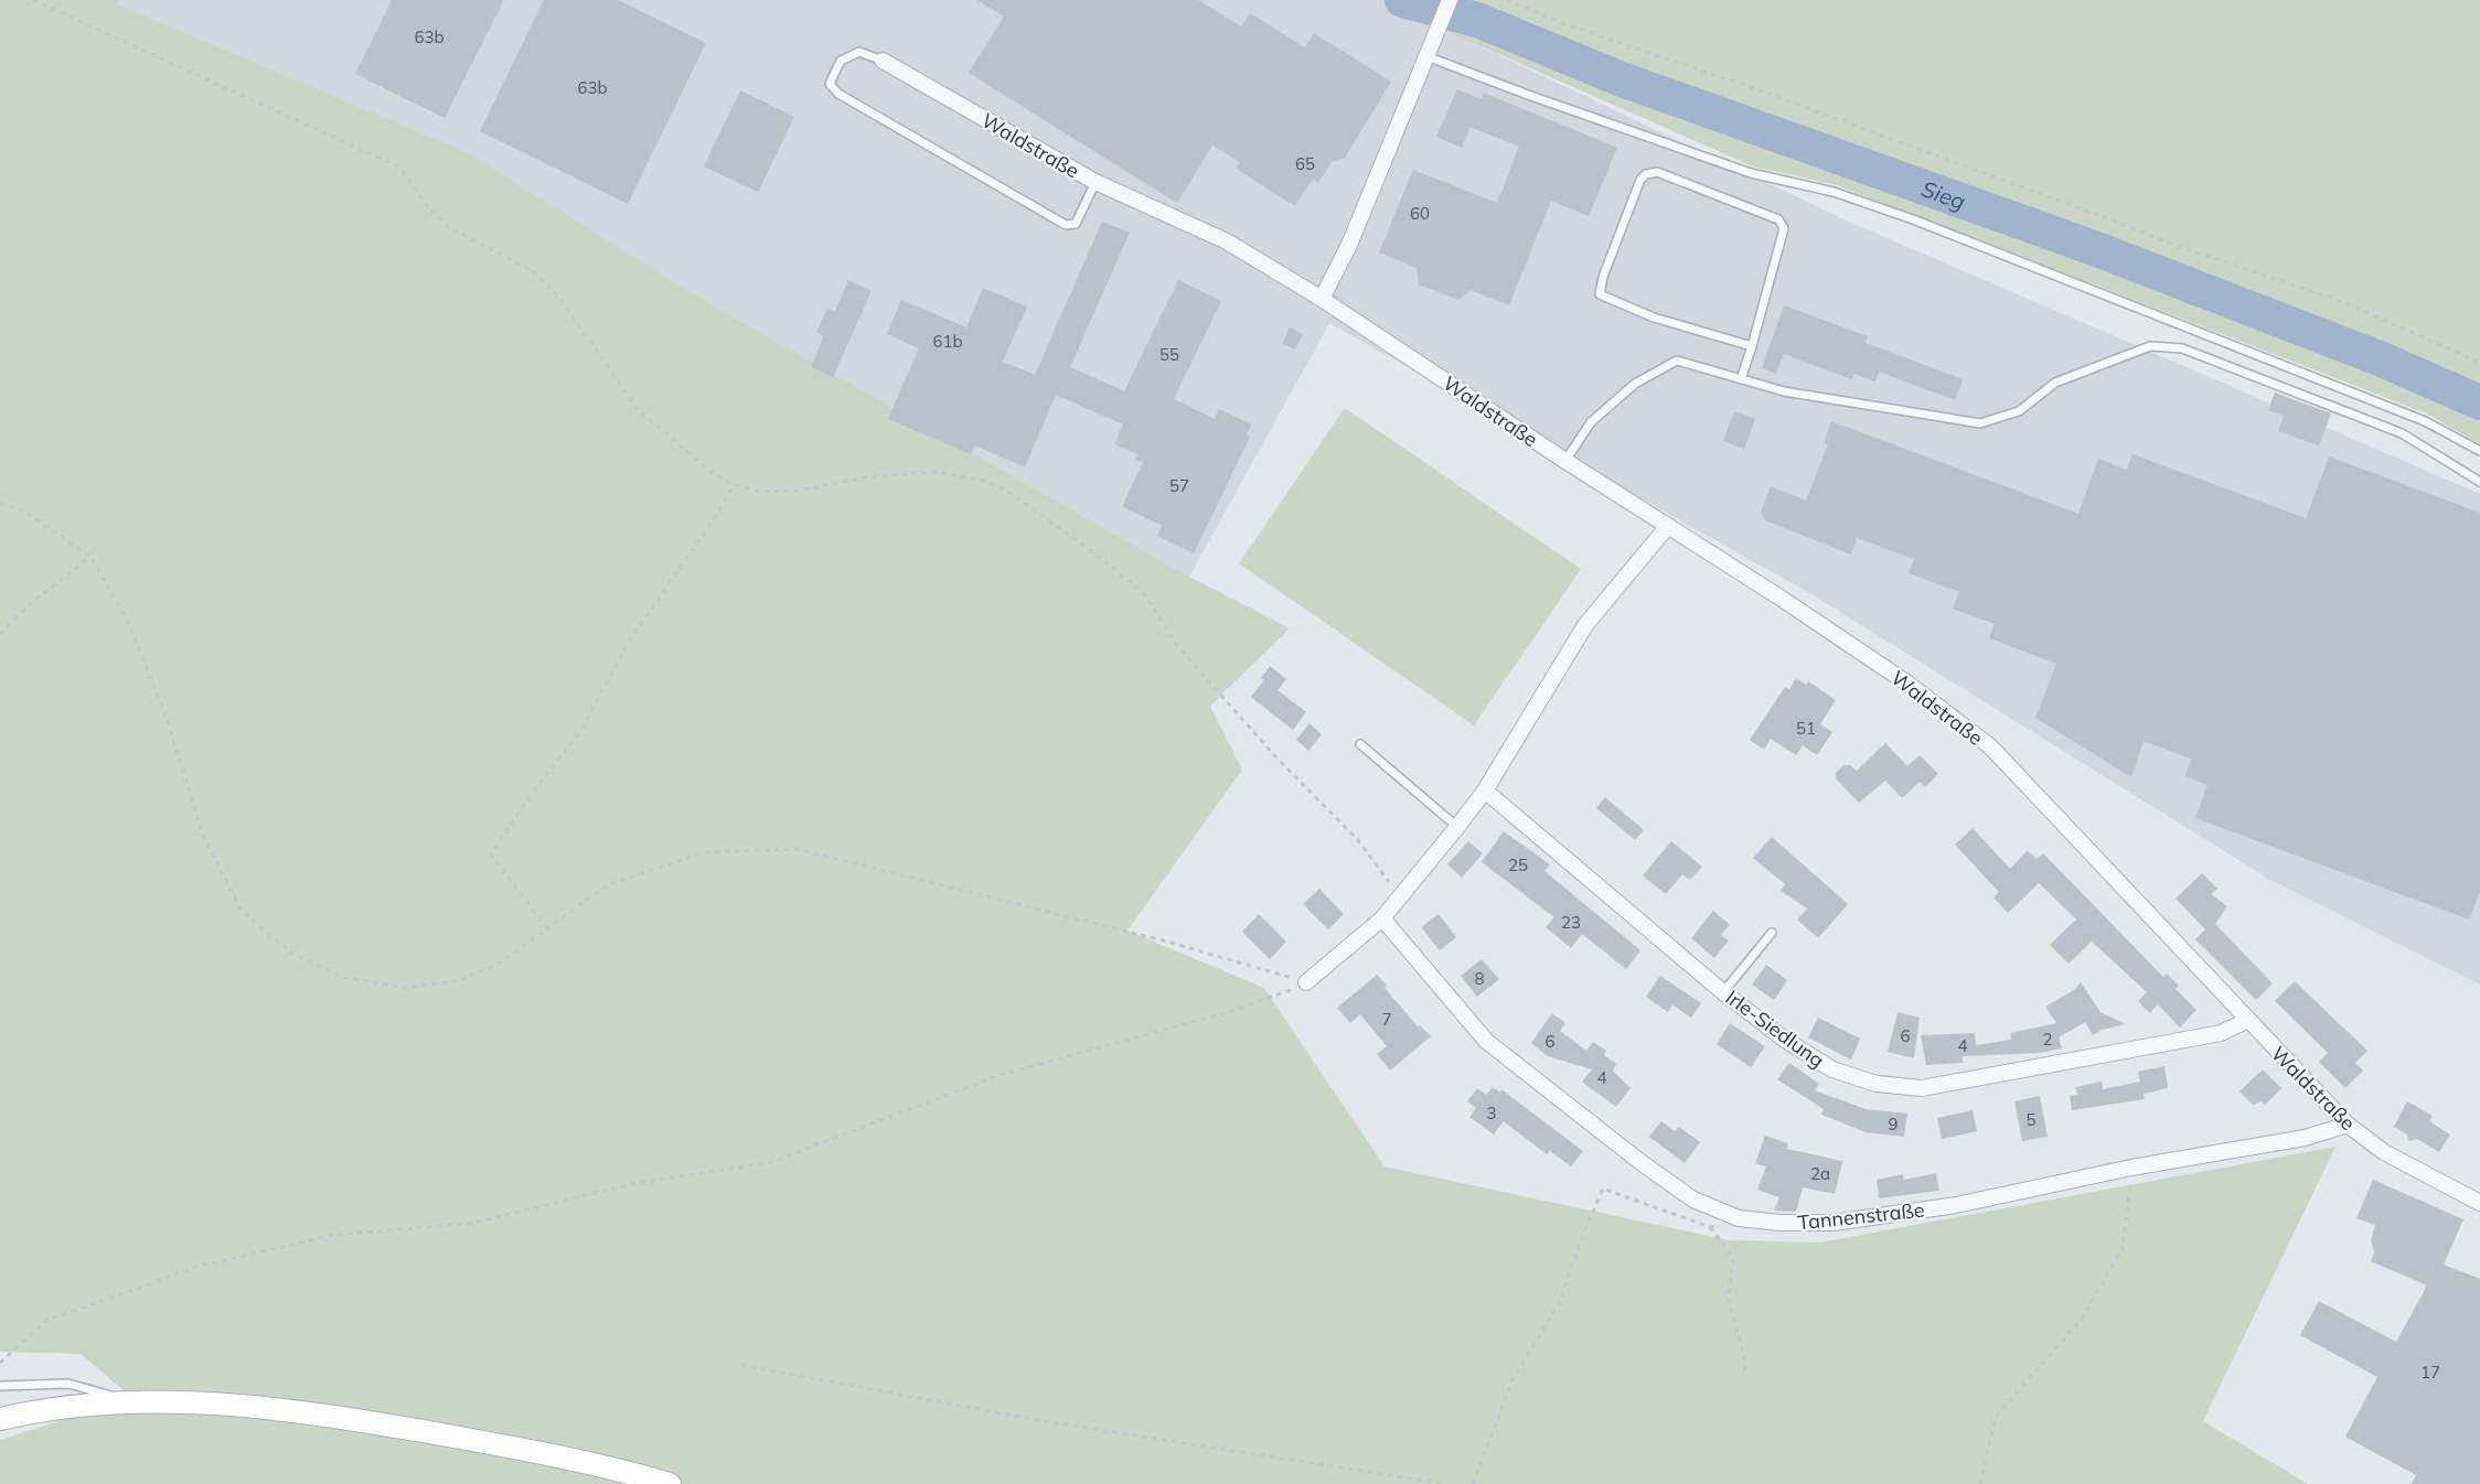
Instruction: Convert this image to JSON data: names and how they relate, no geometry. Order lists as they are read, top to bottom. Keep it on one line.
{"streets":{"street":["Waldstraße","Irle-Siedlung","Tannenstraße"]},"crossings":[["Waldstraße","Irle-Siedlung"],["Waldstraße","Tannenstraße"]],"water":["Sieg"],"house_numbers":["63b","63b","65","60","61b","55","57","51","25","23","8","7","6","2","6","4","4","3","5","9","2a","17"]}
